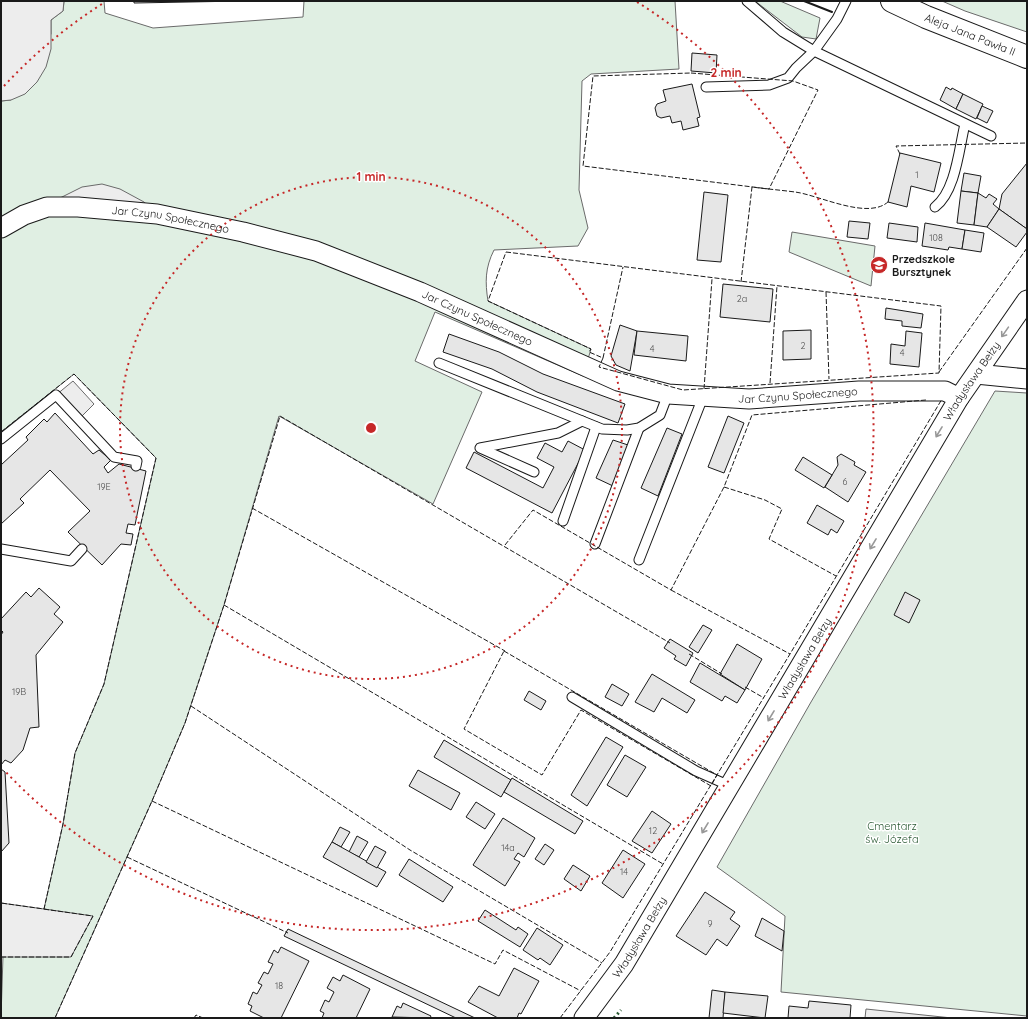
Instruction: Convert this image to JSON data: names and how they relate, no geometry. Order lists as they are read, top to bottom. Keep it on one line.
{"streets":{"main road":["Aleja Jana Pawła II"],"street":["Jar Czynu Społecznego","Władysława Bełzy"]},"crossings":[["Jar Czynu Społecznego","Władysława Bełzy"]],"one_way":["Władysława Bełzy"],"parks":["Cmentarz św. Józefa"],"places":{"school or university":["Przedszkole Bursztynek"]},"house_numbers":["1","108","2a","2","4","4","6","19E","19B","12","14a","14","9","18"],"rings":["2 min","1 min"]}
